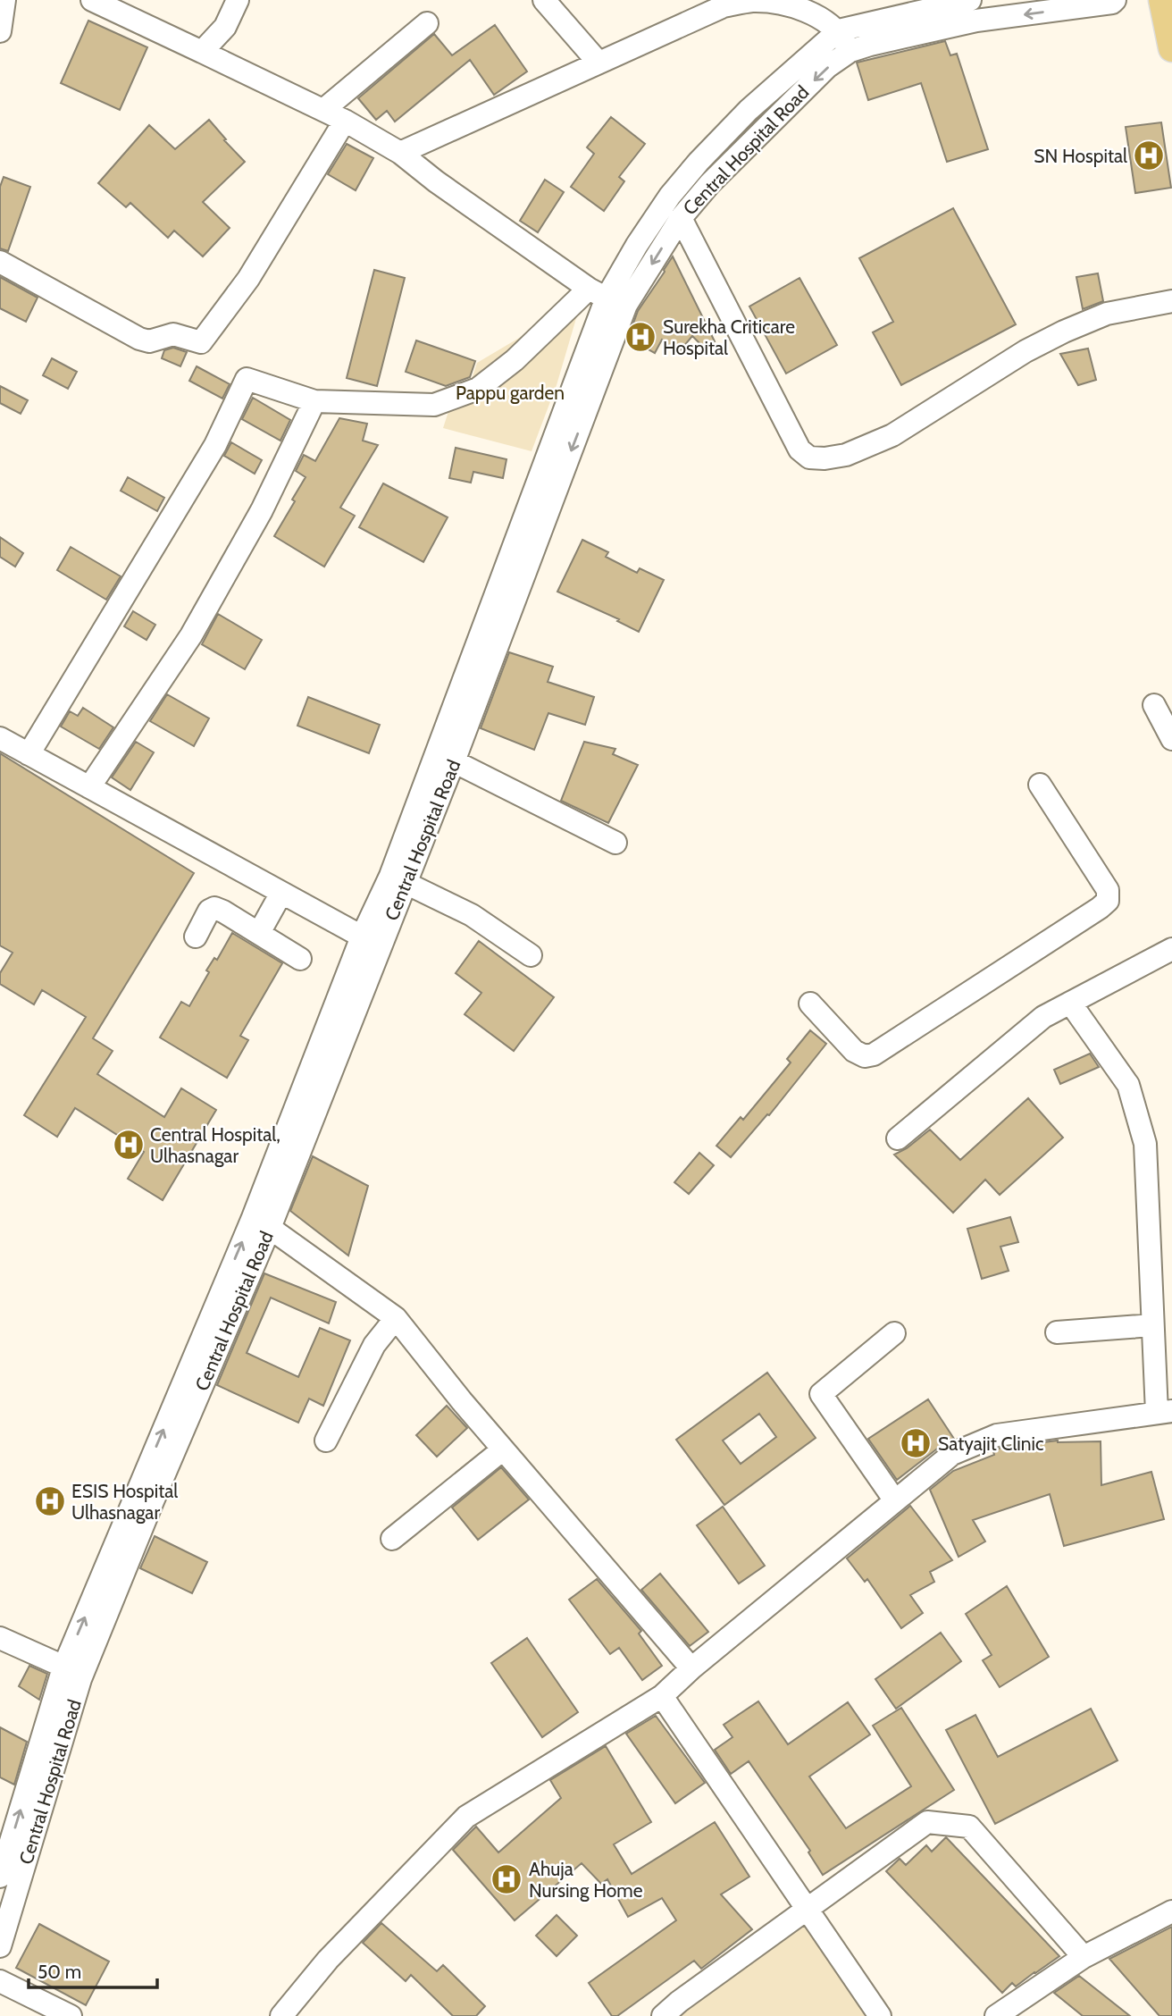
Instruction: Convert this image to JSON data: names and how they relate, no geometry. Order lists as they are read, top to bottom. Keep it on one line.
{"streets":{"street":["Central Hospital Road"]},"parks":["Pappu garden"],"places":{"hospital":["SN Hospital","Surekha Criticare Hospital","Central Hospital, Ulhasnagar","Satyajit Clinic","ESIS Hospital Ulhasnagar","Ahuja Nursing Home"]},"scale_bar":"50 m"}
